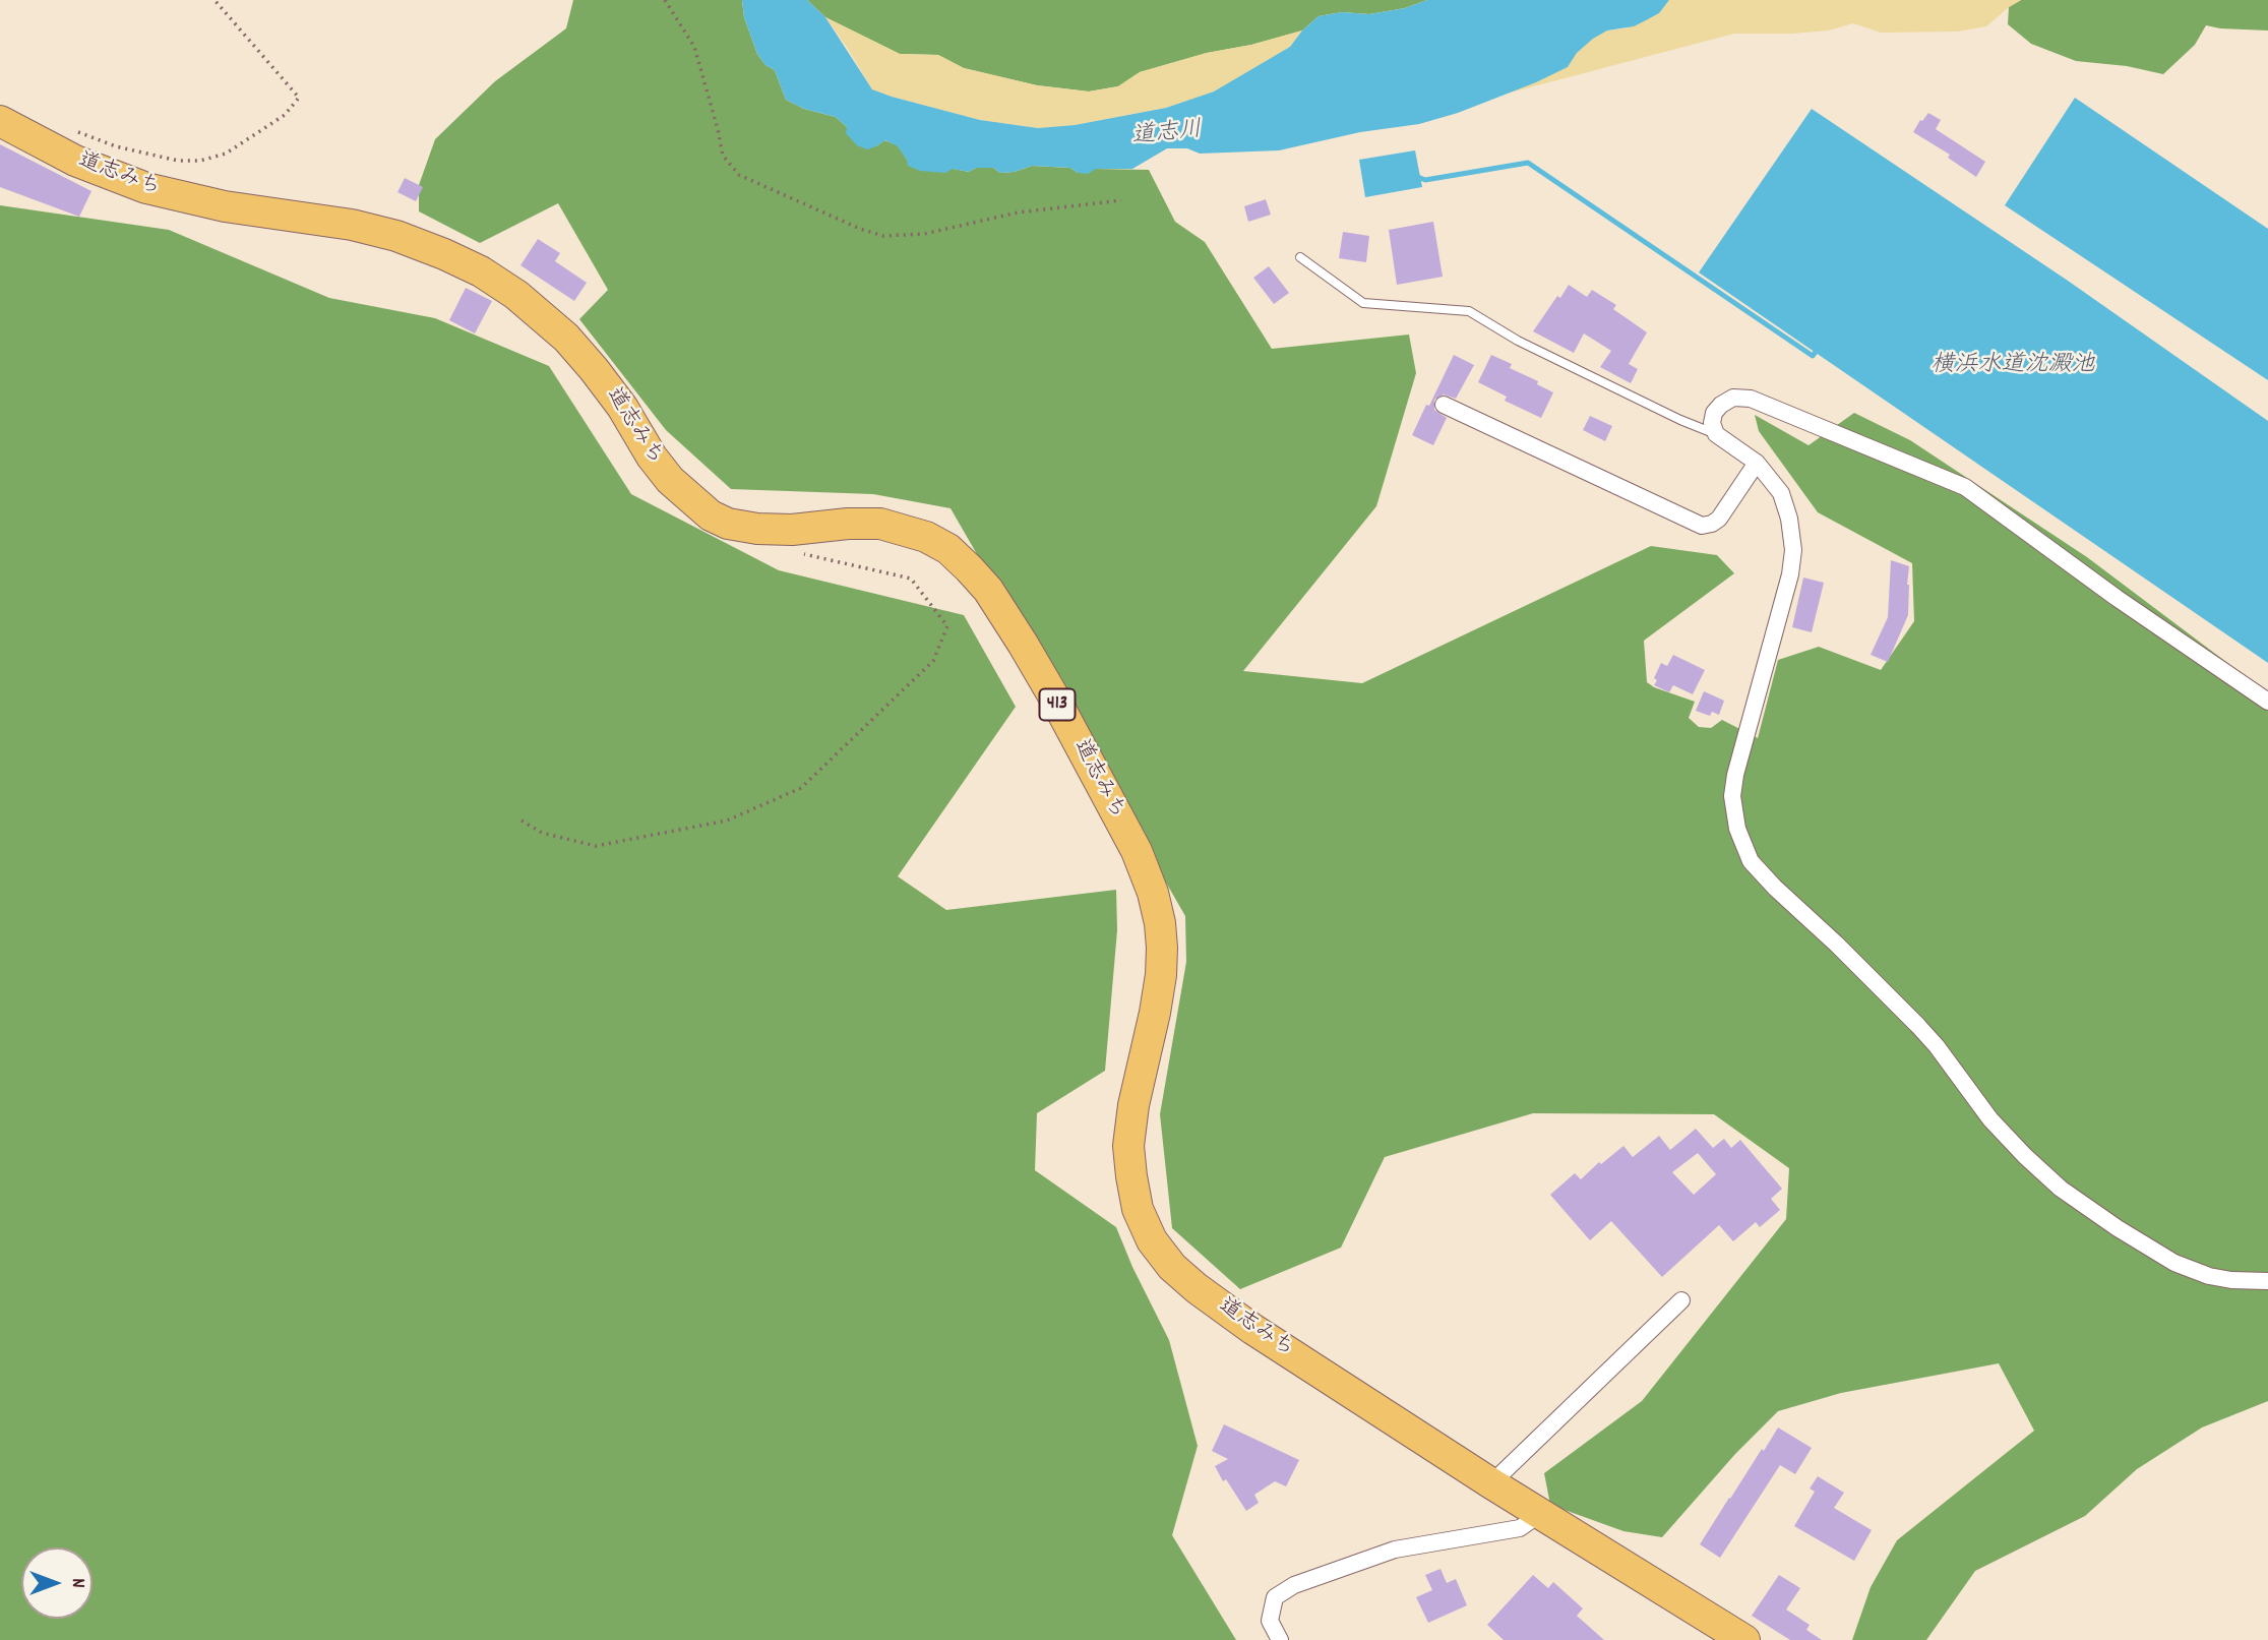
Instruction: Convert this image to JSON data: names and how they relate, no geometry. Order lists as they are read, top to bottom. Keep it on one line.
{"streets":{"highway":["道志みち","413"]},"water":["道志川","横浜水道沈澱池"],"north":"right"}
